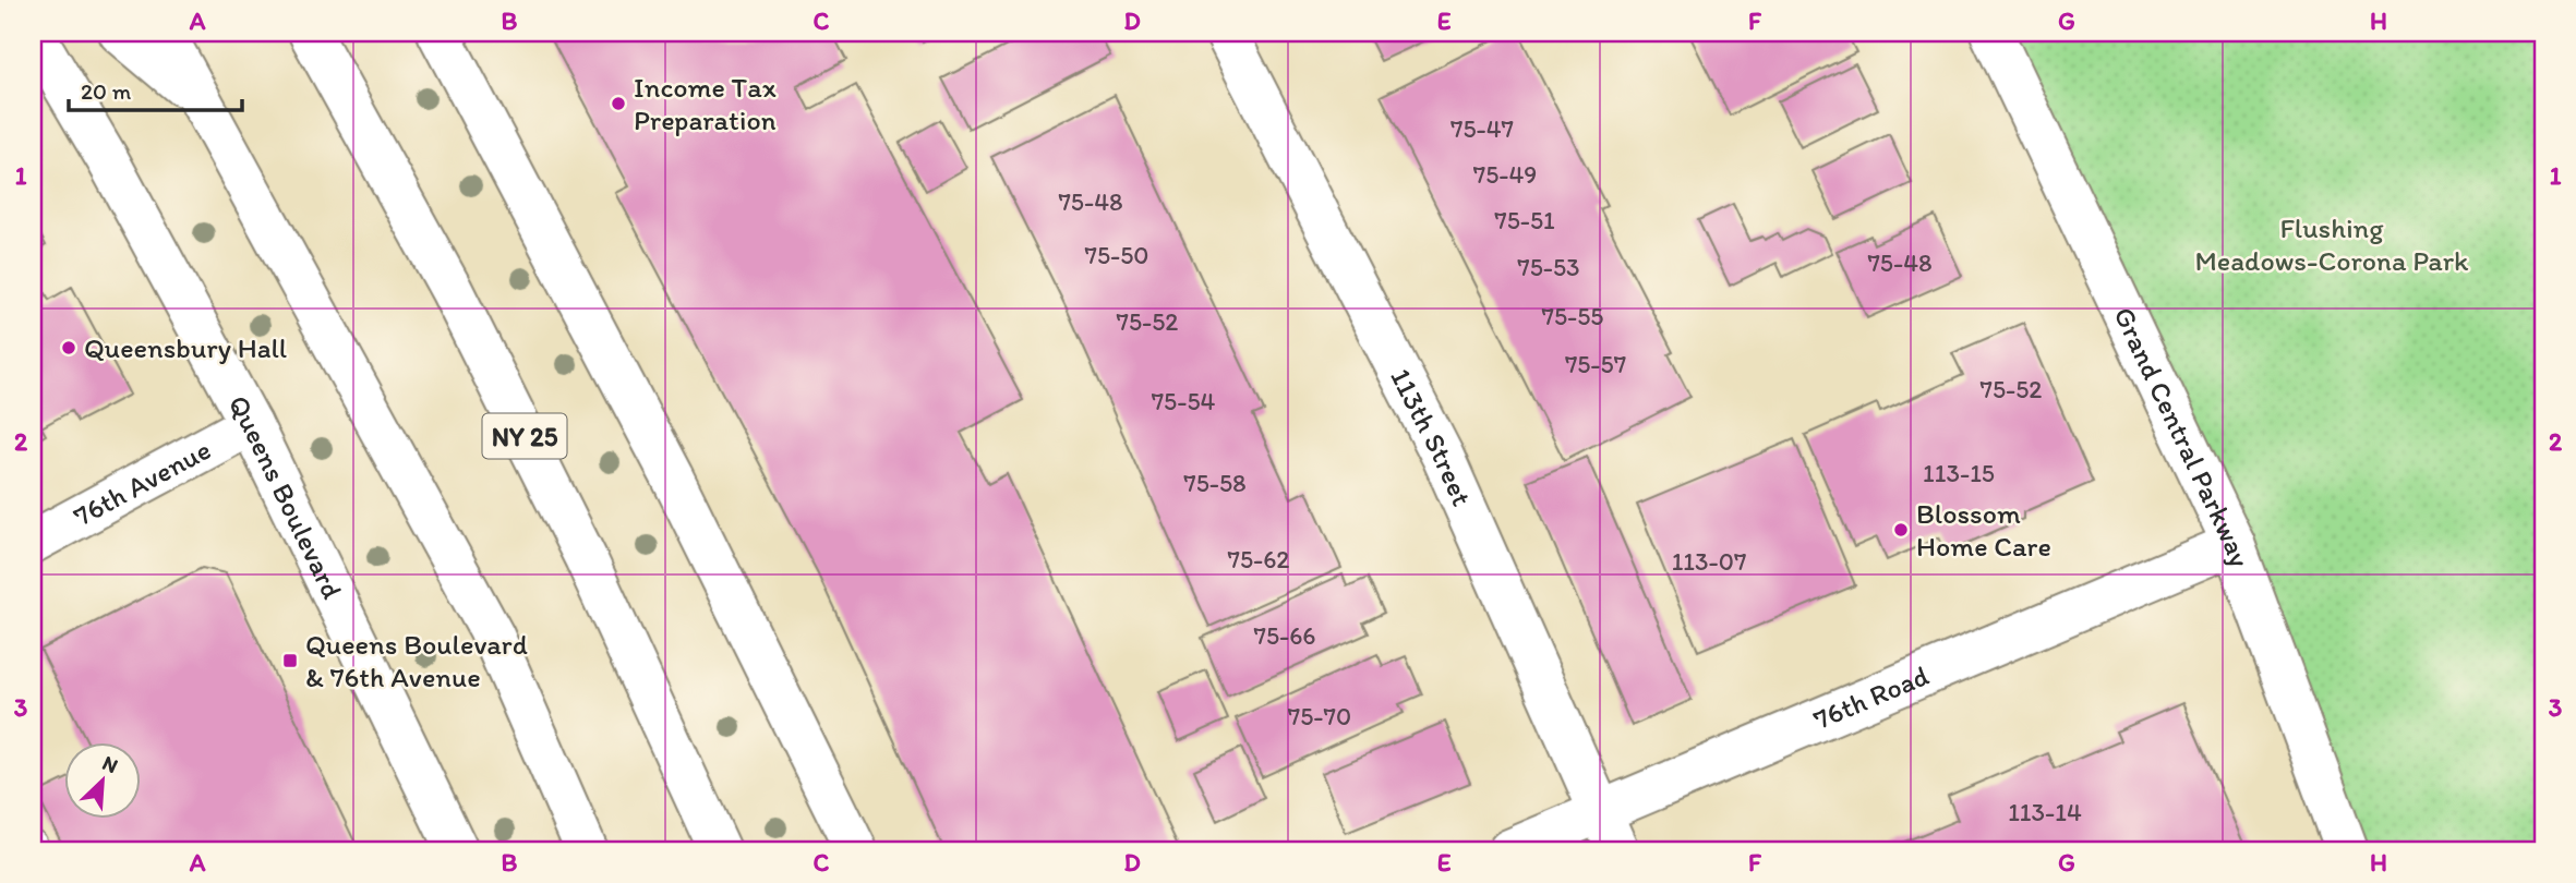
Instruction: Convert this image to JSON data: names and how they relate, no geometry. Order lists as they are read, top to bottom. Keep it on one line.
{"streets":{"street":["NY 25","Grand Central Parkway","113th Street","76th Avenue","Queens Boulevard","76th Road"]},"crossings":[["Grand Central Parkway","76th Road"],["113th Street","76th Road"],["76th Avenue","Queens Boulevard"]],"parks":["Flushing Meadows-Corona Park"],"places":{"other":["Income Tax Preparation","Queensbury Hall","Blossom Home Care"],"transit":["Queens Boulevard & 76th Avenue"]},"house_numbers":["75-47","75-49","75-48","75-51","75-50","75-48","75-53","75-55","75-52","75-57","75-52","75-54","113-15","75-58","75-62","113-07","75-66","75-70","113-14"],"scale_bar":"20 m","north":"top right","grid":{"columns":["A","B","C","D","E","F","G","H"],"rows":["1","2","3"]}}
